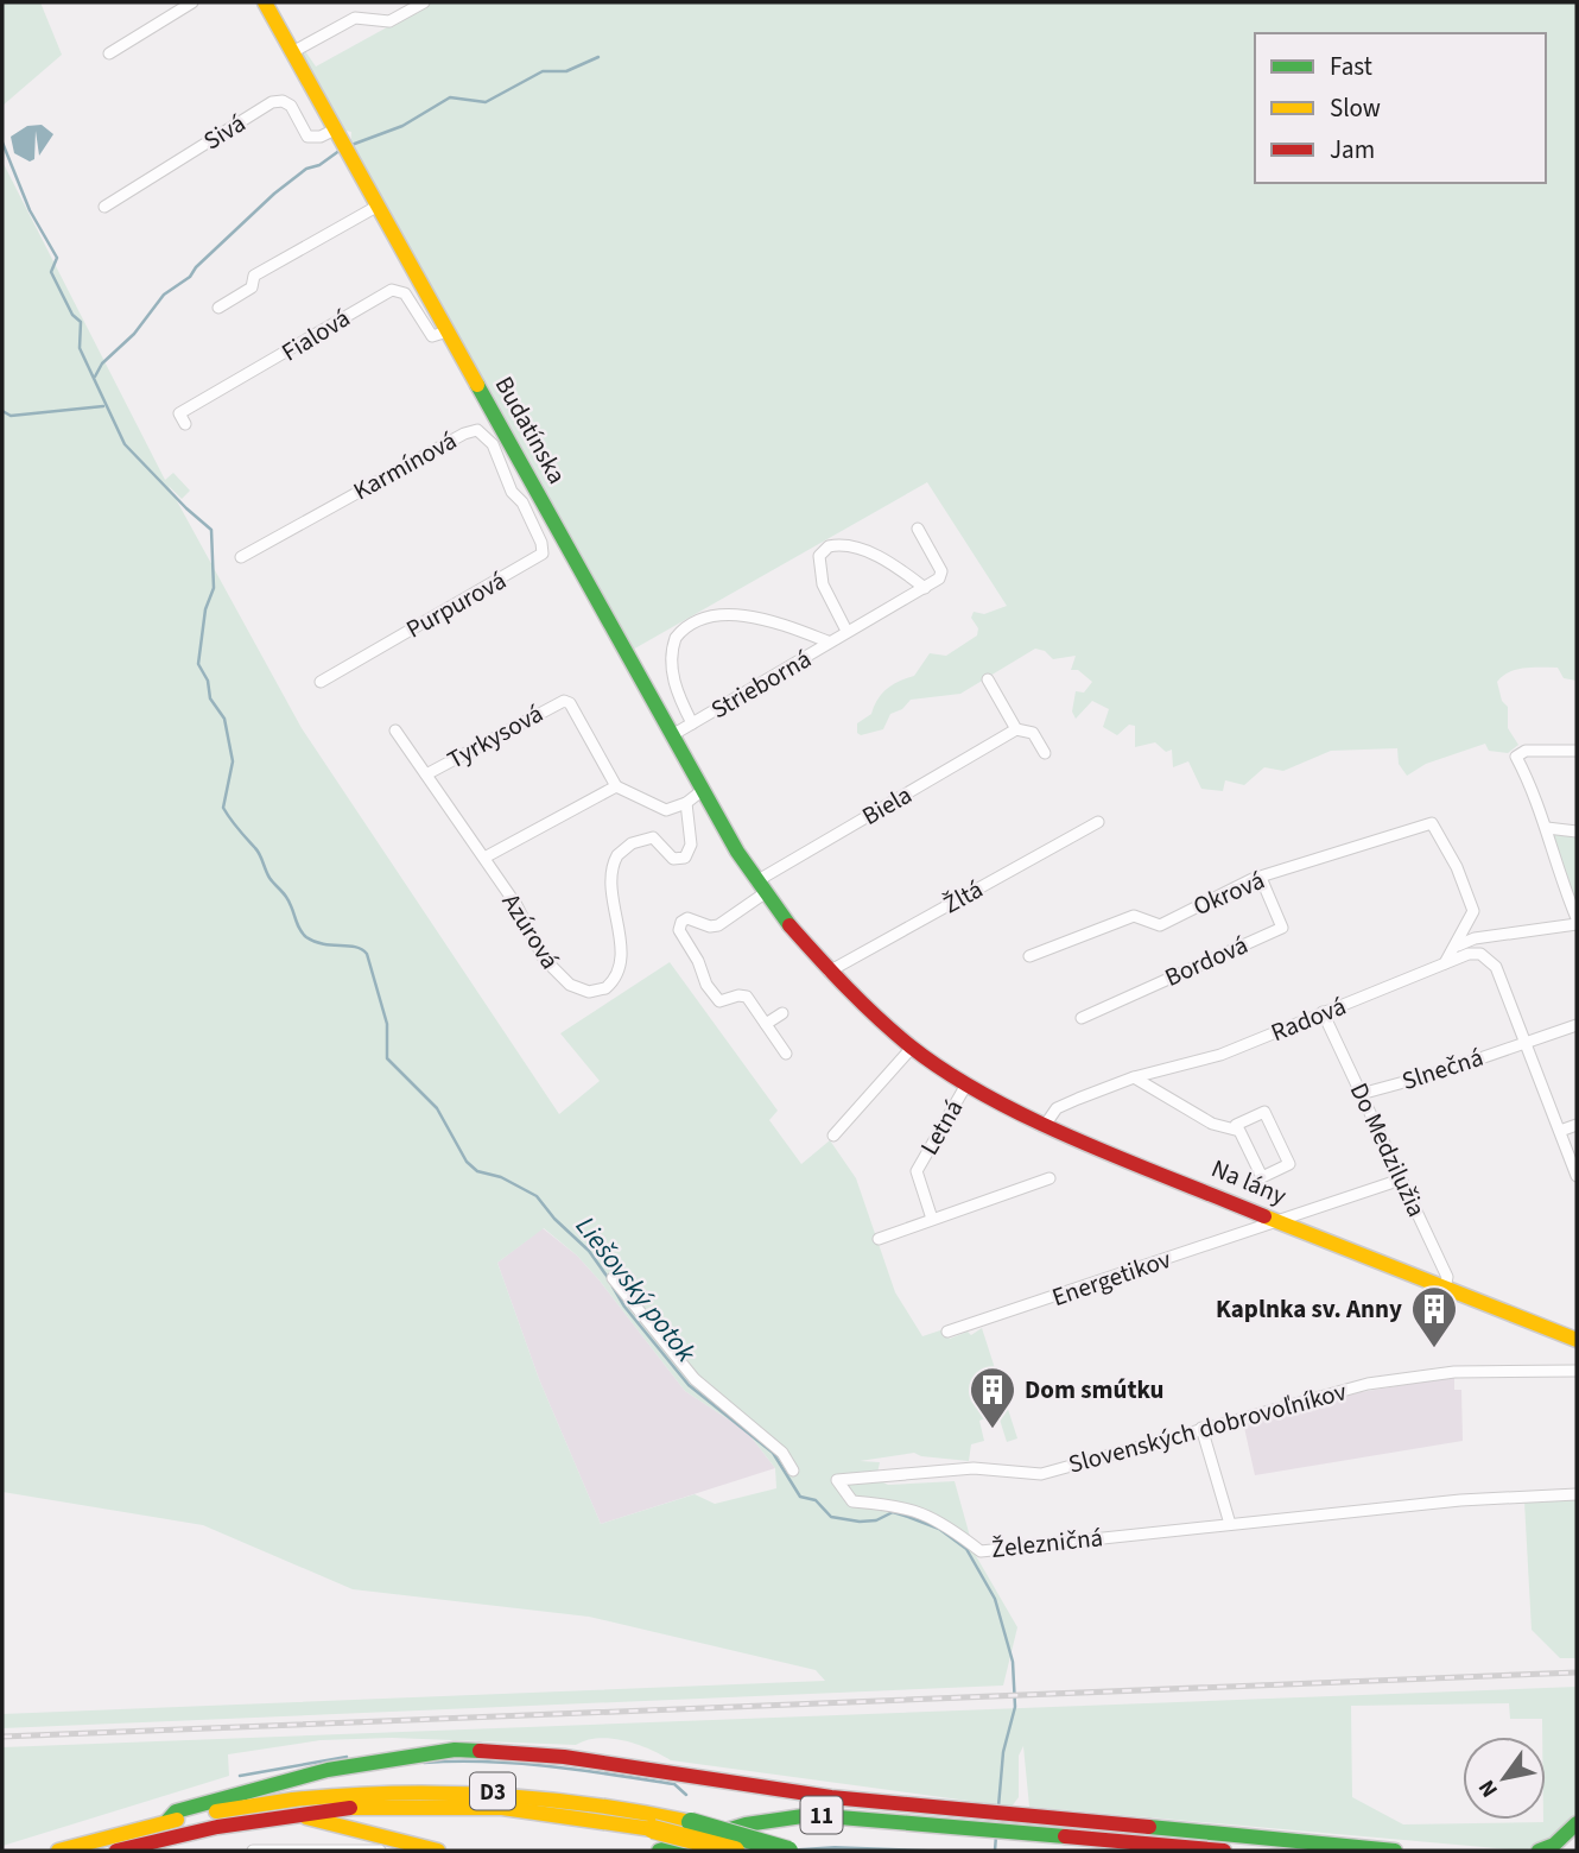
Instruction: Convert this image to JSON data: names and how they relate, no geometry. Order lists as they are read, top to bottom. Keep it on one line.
{"streets":{"main road":["Budatínska","Na lány","D3","11"],"street":["Sivá","Fialová","Karmínová","Purpurová","Strieborná","Tyrkysová","Biela","Okrová","Žltá","Azúrová","Bordová","Radová","Slnečná","Letná","Do Medzilužia","Energetikov","Slovenských dobrovoľníkov","Železničná"]},"crossings":[["Sivá","Budatínska"],["Fialová","Budatínska"],["Budatínska","Karmínová"],["Budatínska","Purpurová"],["Budatínska","Strieborná"],["Budatínska","Biela"],["Budatínska","Na lány"],["Karmínová","Purpurová"],["Tyrkysová","Azúrová"],["Biela","Na lány"],["Okrová","Bordová"],["Žltá","Na lány"],["Radová","Slnečná"],["Radová","Do Medzilužia"],["Radová","Na lány"],["Slnečná","Do Medzilužia"],["Letná","Na lány"],["Do Medzilužia","Na lány"],["Do Medzilužia","Energetikov"],["Na lány","Energetikov"],["Slovenských dobrovoľníkov","Železničná"],["D3","11"]],"water":["Liešovský potok"],"places":{"building":["Kaplnka sv. Anny","Dom smútku"]},"legend":["Fast","Slow","Jam"],"north":"bottom left"}
